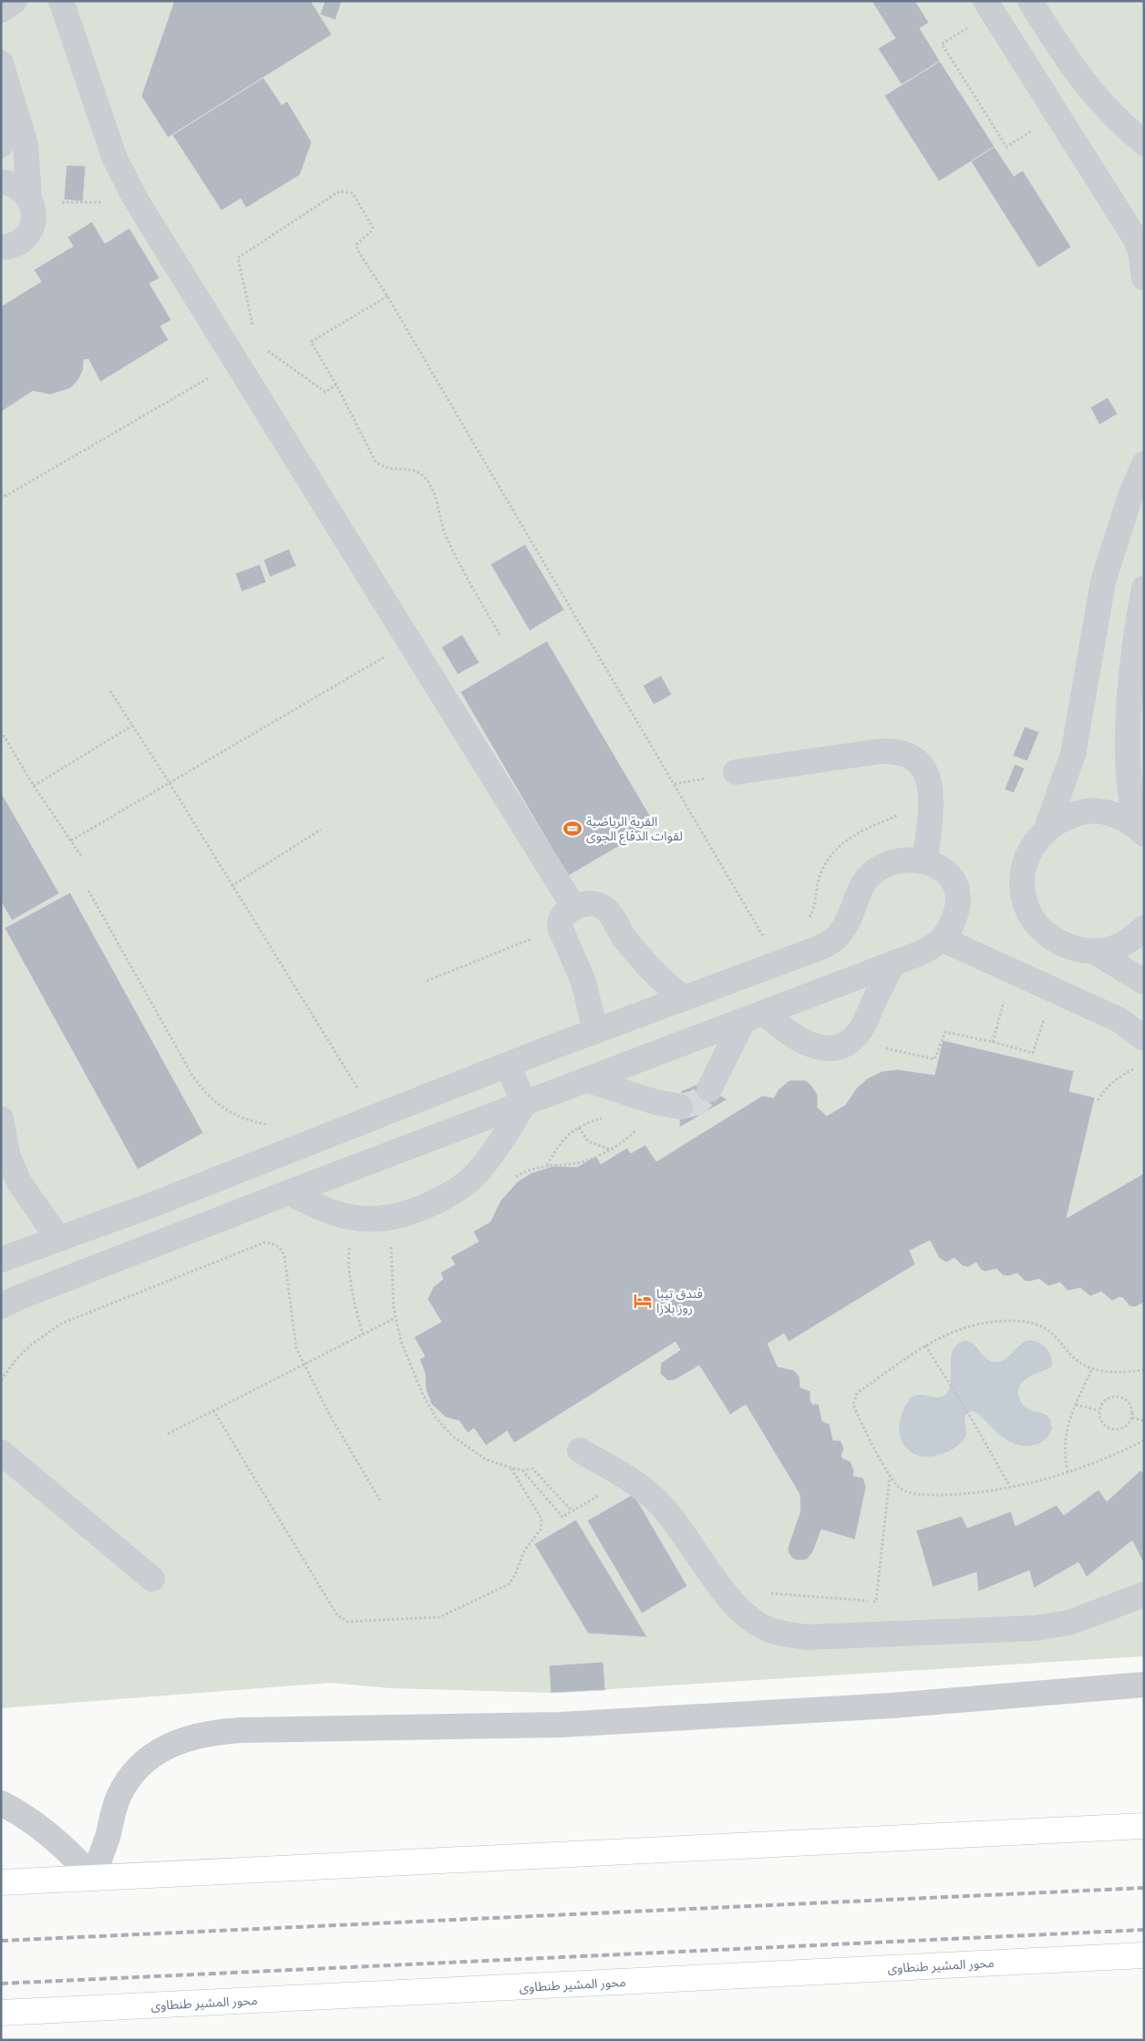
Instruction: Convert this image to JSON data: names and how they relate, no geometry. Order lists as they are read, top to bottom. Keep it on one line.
{"streets":{"highway":["محور المشير طنطاوى"]},"places":{"sports":["القرية الرياضية لقوات الدفاع الجوى"],"hotel":["فندق تيبا روز بلازا"]}}
